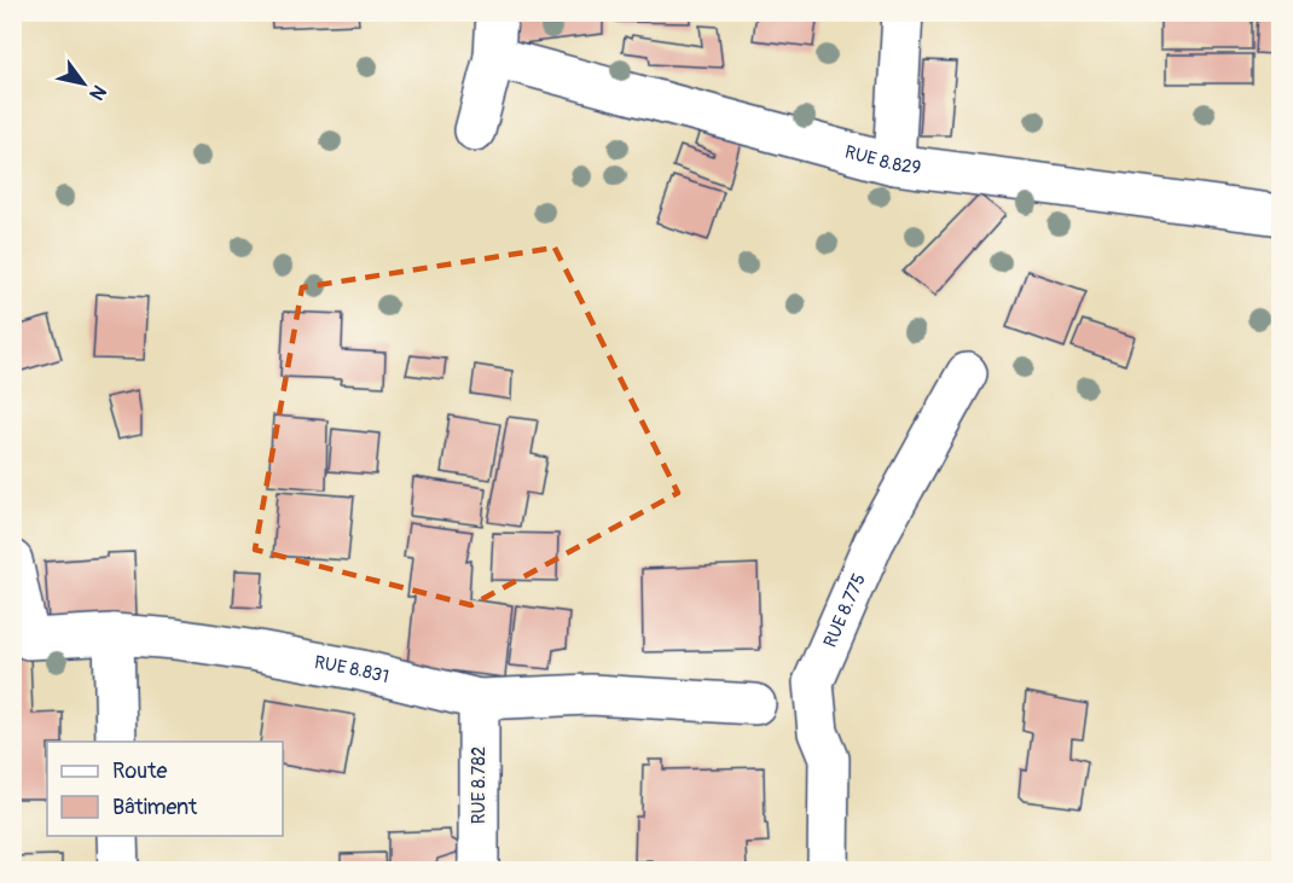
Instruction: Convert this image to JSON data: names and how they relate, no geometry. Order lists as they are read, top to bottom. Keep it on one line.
{"streets":{"street":["RUE 8.829","RUE 8.775","RUE 8.831","RUE 8.782"]},"crossings":[["RUE 8.831","RUE 8.782"]],"legend":["Route","Bâtiment"],"north":"bottom right"}
